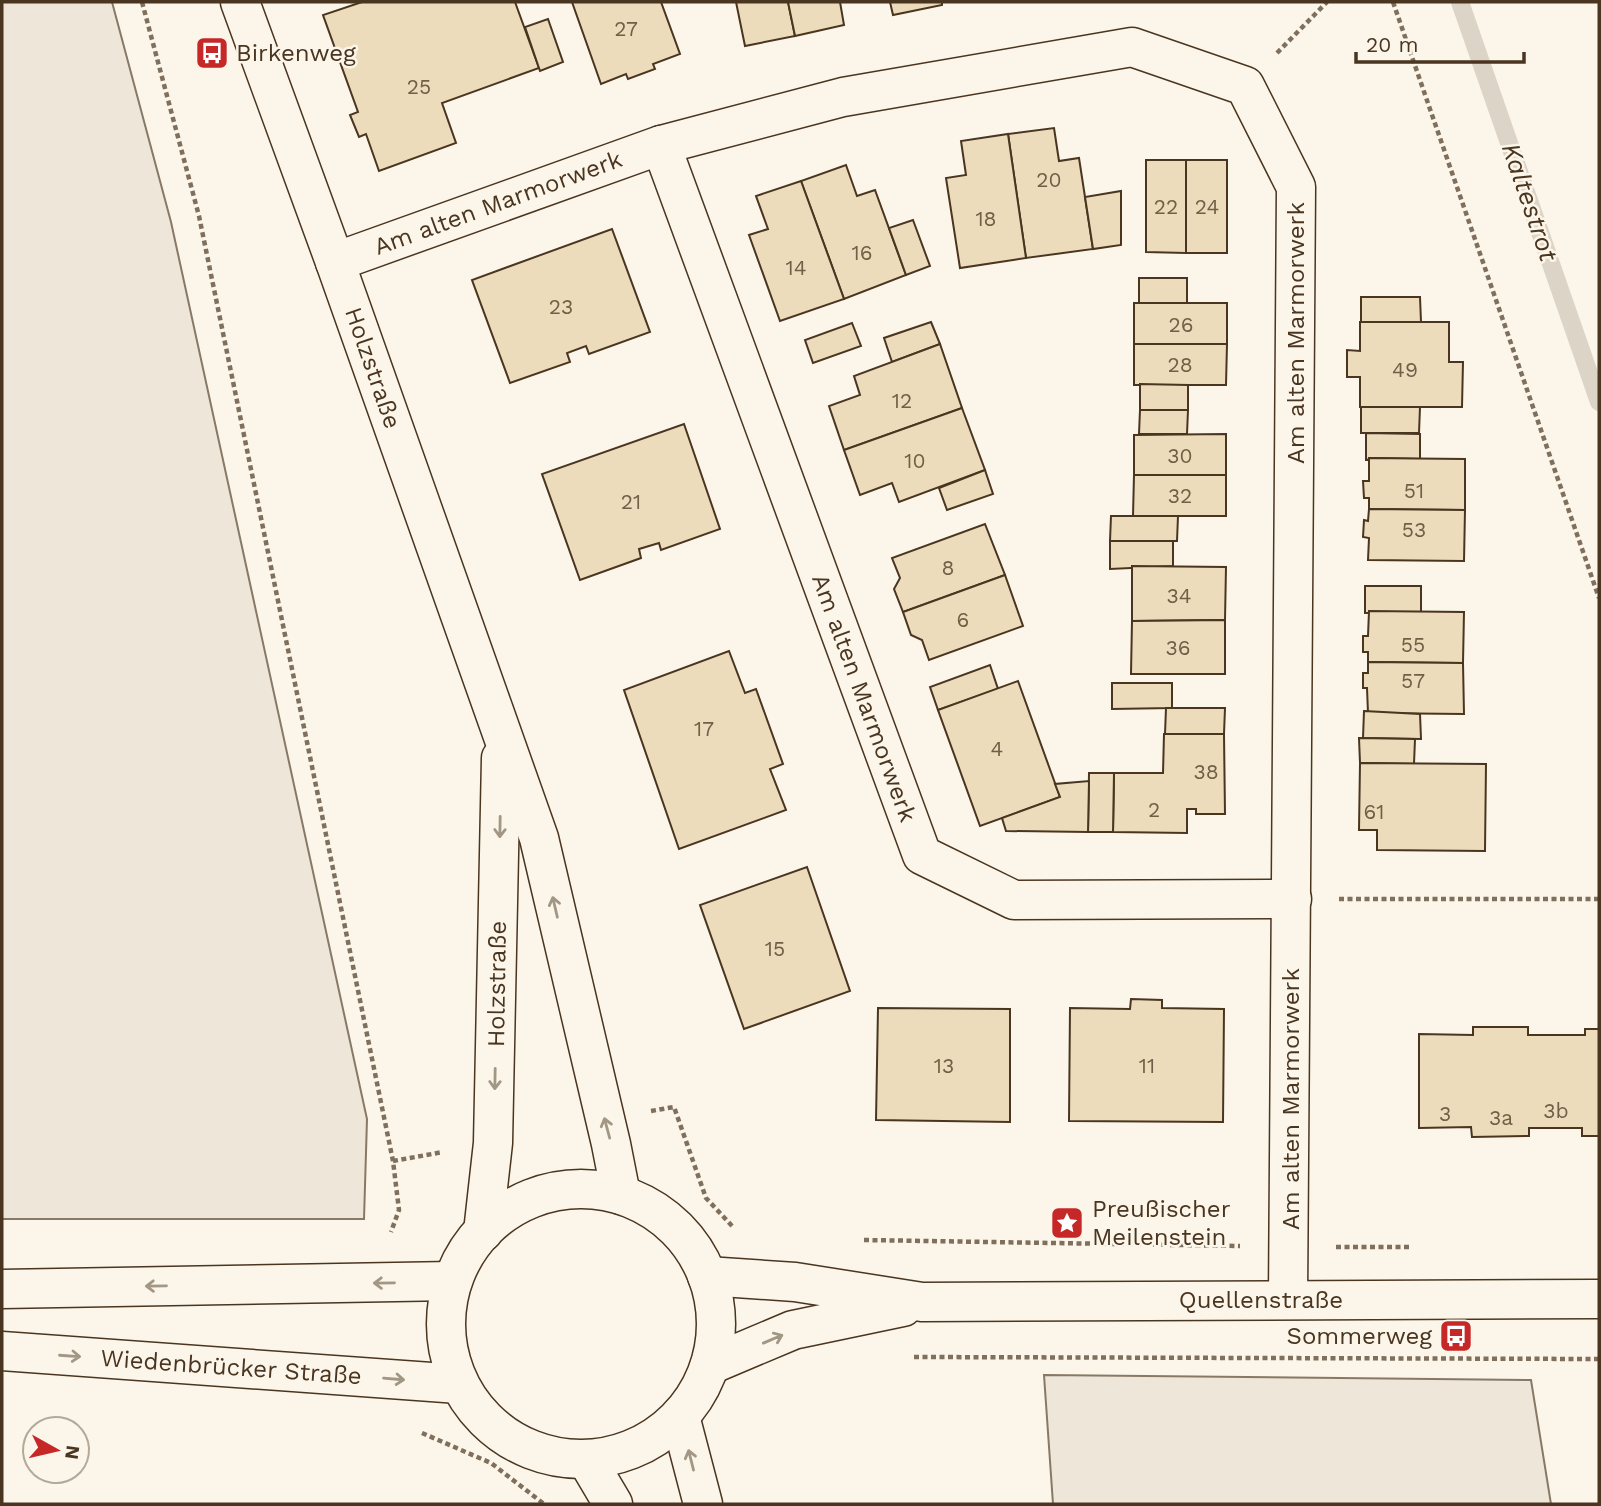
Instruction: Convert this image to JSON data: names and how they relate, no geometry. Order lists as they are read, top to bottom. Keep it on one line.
{"streets":{"street":["Am alten Marmorwerk","Holzstraße","Quellenstraße","Wiedenbrücker Straße"]},"crossings":[["Am alten Marmorwerk","Holzstraße"],["Am alten Marmorwerk","Quellenstraße"]],"water":["Kaltestrot"],"places":{"bus stop":["Birkenweg","Sommerweg"],"place":["Preußischer Meilenstein"]},"house_numbers":["27","25","20","22","24","18","16","14","23","26","28","49","12","30","10","51","32","21","53","8","34","6","55","36","57","17","4","38","2","61","15","13","11","3b","3","3a"],"scale_bar":"20 m","north":"right"}
